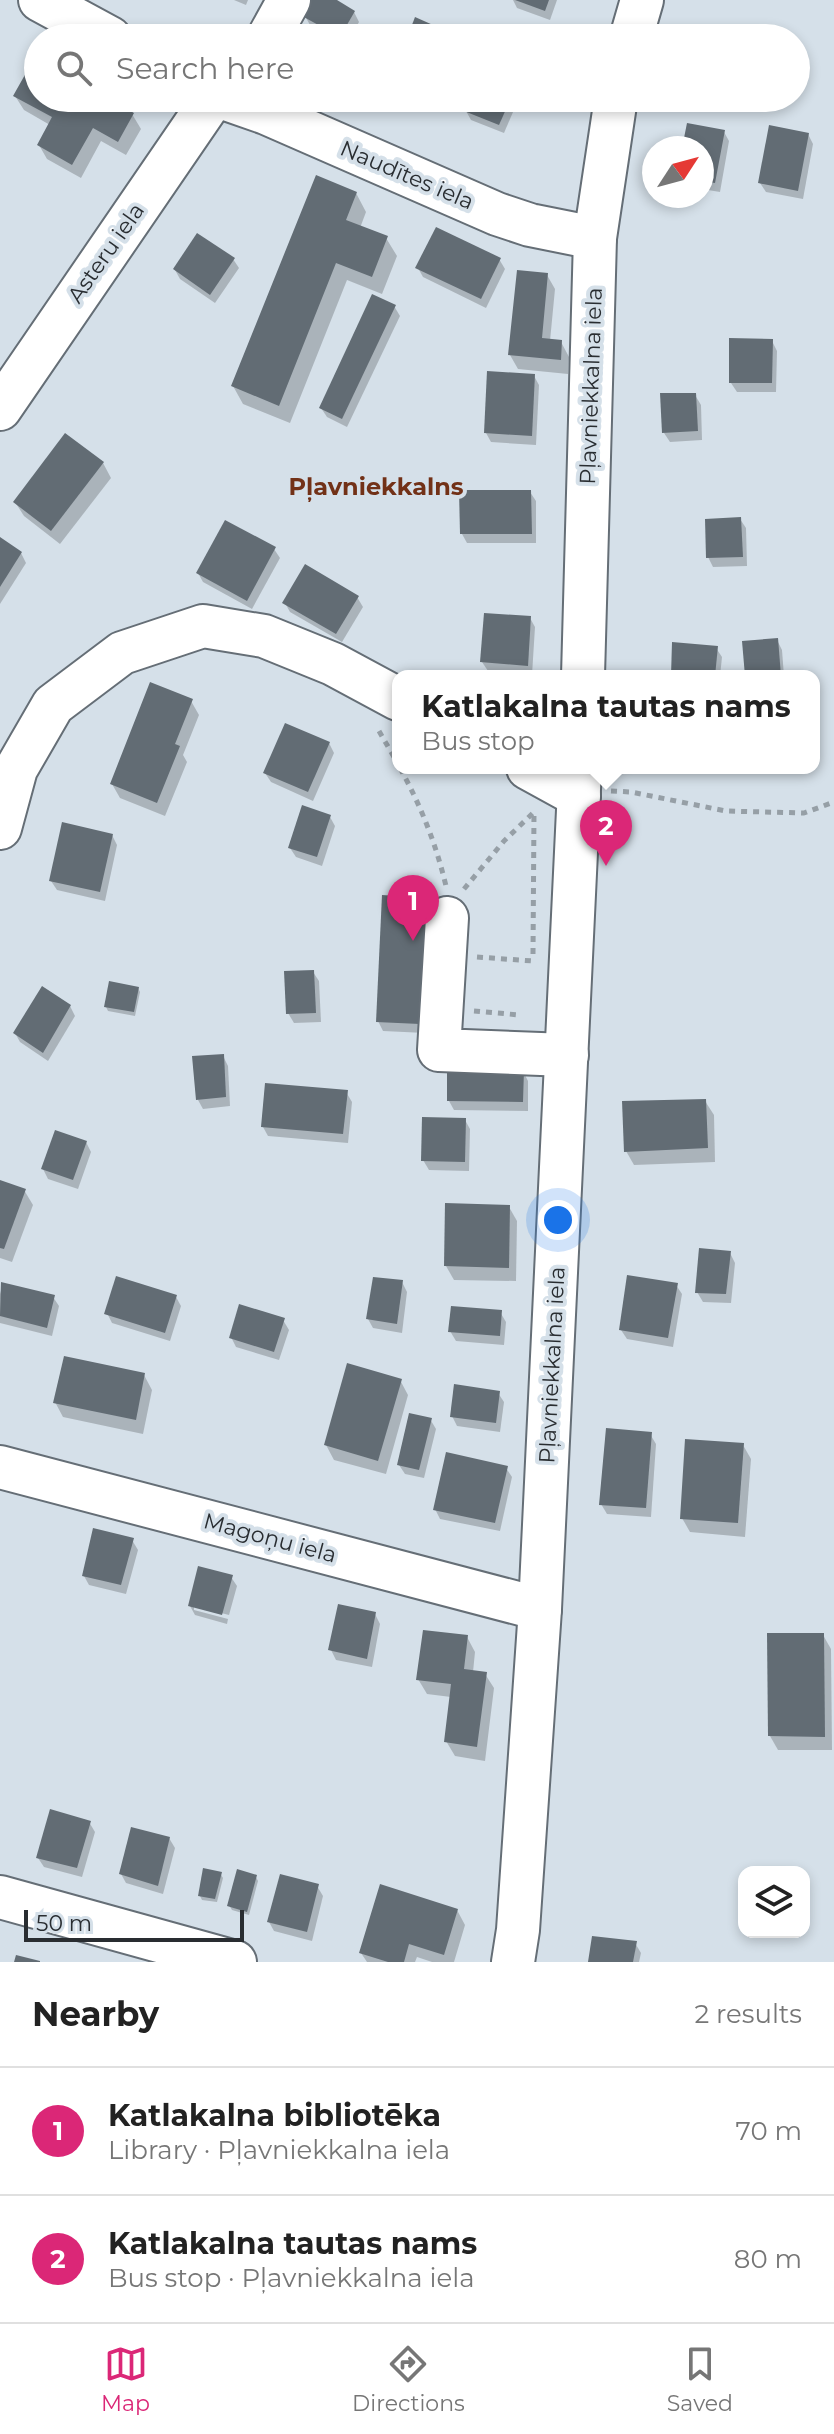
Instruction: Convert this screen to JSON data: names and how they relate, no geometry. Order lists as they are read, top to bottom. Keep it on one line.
{"streets":{"street":["Naudītes iela","Asteru iela","Pļavniekkalna iela","Magoņu iela"]},"crossings":[["Naudītes iela","Pļavniekkalna iela"],["Pļavniekkalna iela","Magoņu iela"]],"districts":["Pļavniekkalns"],"scale_bar":"50 m","north":"top right","page":{"search":"Search here","popup":["Katlakalna tautas nams","Bus stop"],"pins":["2","1"],"scale":"50 m","heading":["Nearby","2 results"],"list":[{"mark":"1","name":"Katlakalna bibliotēka","note":"Library · Pļavniekkalna iela","value":"70 m"},{"mark":"2","name":"Katlakalna tautas nams","note":"Bus stop · Pļavniekkalna iela","value":"80 m"}],"nav":["Map","Directions","Saved"]}}
